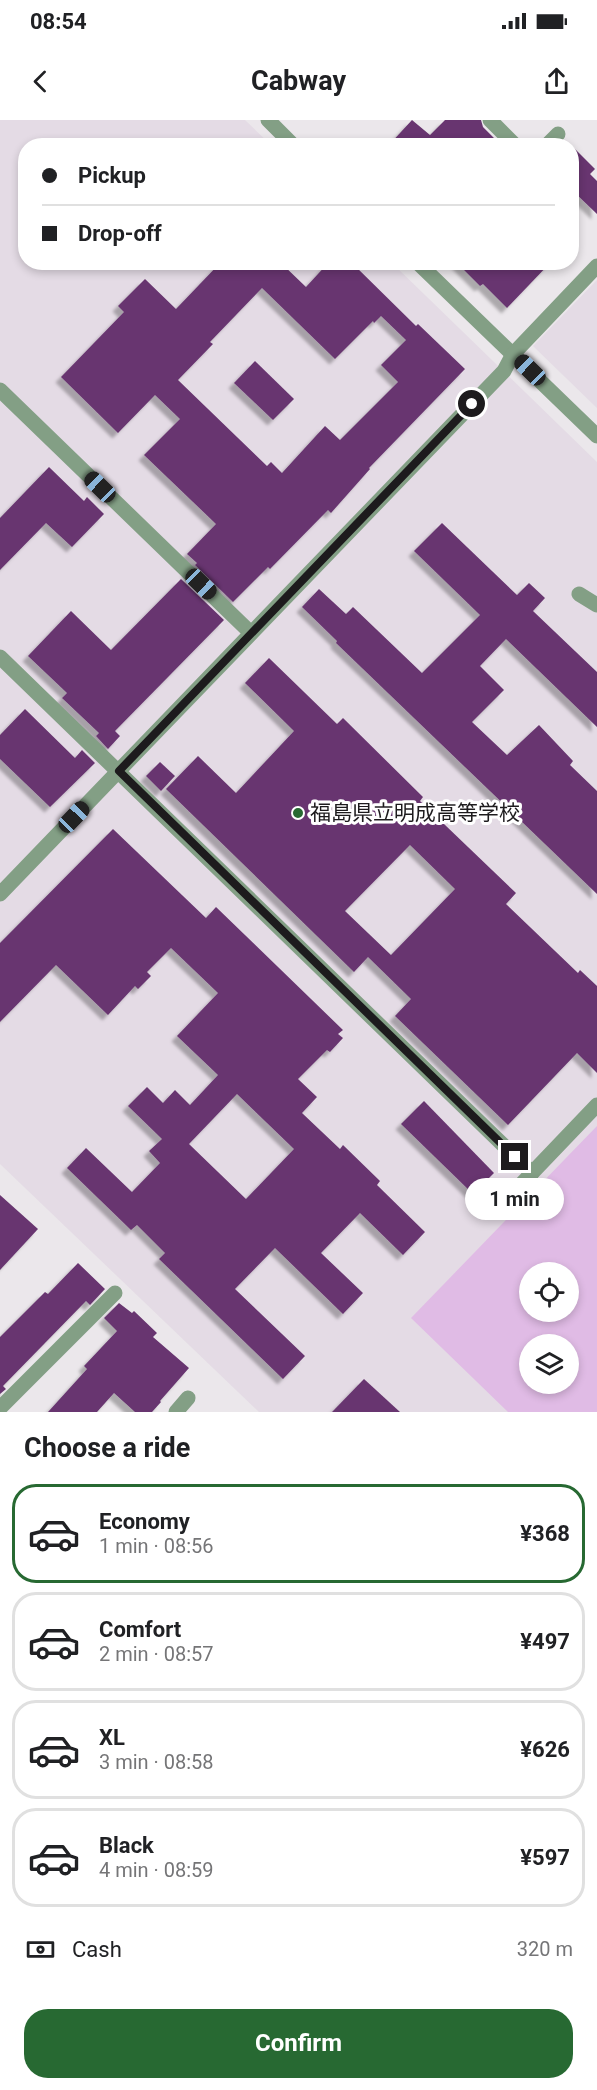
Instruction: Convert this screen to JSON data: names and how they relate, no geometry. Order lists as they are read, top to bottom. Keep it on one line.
{"places":["福島県立明成高等学校"],"page":{"status":"08:54","header":"Cabway","banner":["Pickup","Drop-off"],"bubble":"1 min","heading":"Choose a ride","list":[{"name":"Economy","note":"1 min · 08:56","value":"¥368"},{"name":"Comfort","note":"2 min · 08:57","value":"¥497"},{"name":"XL","note":"3 min · 08:58","value":"¥626"},{"name":"Black","note":"4 min · 08:59","value":"¥597"}],"pay":["Cash","320 m"],"buttons":"Confirm"}}
